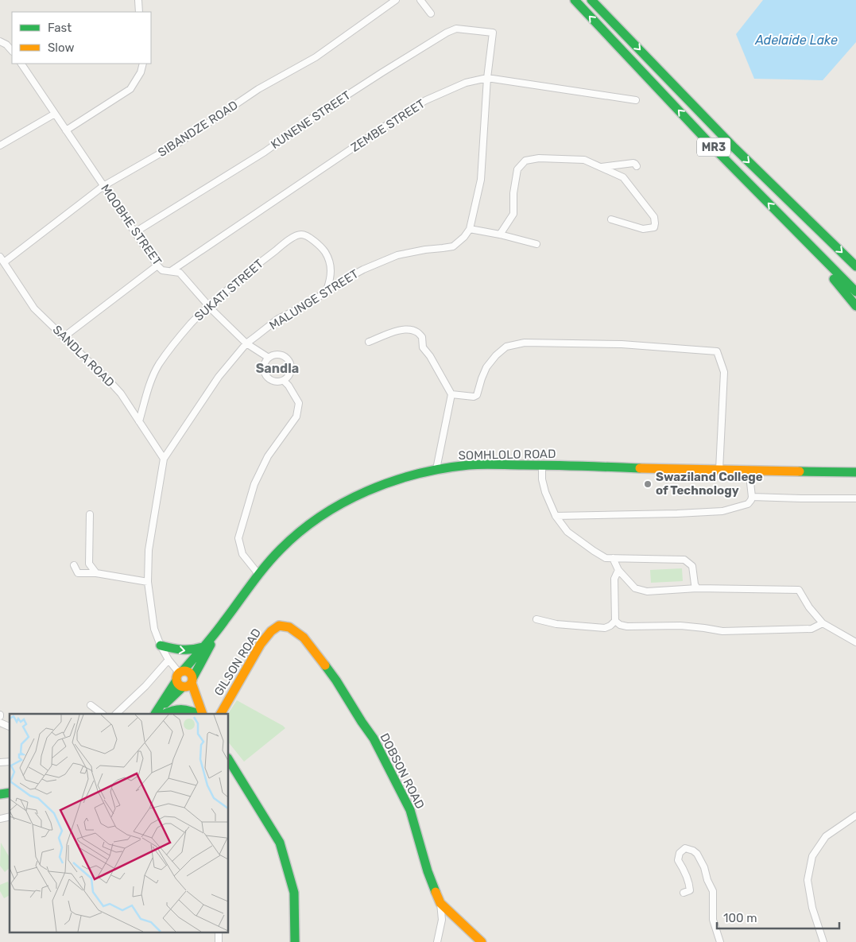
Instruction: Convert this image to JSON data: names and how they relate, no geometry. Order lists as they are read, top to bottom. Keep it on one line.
{"streets":{"main road":["MR3","SOMHLOLO ROAD","GILSON ROAD","DOBSON ROAD"],"street":["KUNENE STREET","ZEMBE STREET","SIBANDZE ROAD","MQOBHE STREET","SUKATI STREET","MALUNGE STREET","SANDLA ROAD"]},"crossings":[["KUNENE STREET","MQOBHE STREET"],["KUNENE STREET","MALUNGE STREET"],["ZEMBE STREET","MQOBHE STREET"],["ZEMBE STREET","MALUNGE STREET"],["SIBANDZE ROAD","MQOBHE STREET"],["SIBANDZE ROAD","SANDLA ROAD"],["MQOBHE STREET","SUKATI STREET"],["MQOBHE STREET","MALUNGE STREET"],["SUKATI STREET","MALUNGE STREET"],["SUKATI STREET","SANDLA ROAD"],["MALUNGE STREET","SANDLA ROAD"],["MALUNGE STREET","SOMHLOLO ROAD"],["GILSON ROAD","DOBSON ROAD"]],"districts":["Sandla"],"water":["Adelaide Lake"],"places":["Swaziland College of Technology"],"legend":["Fast","Slow"],"scale_bar":"100 m"}
